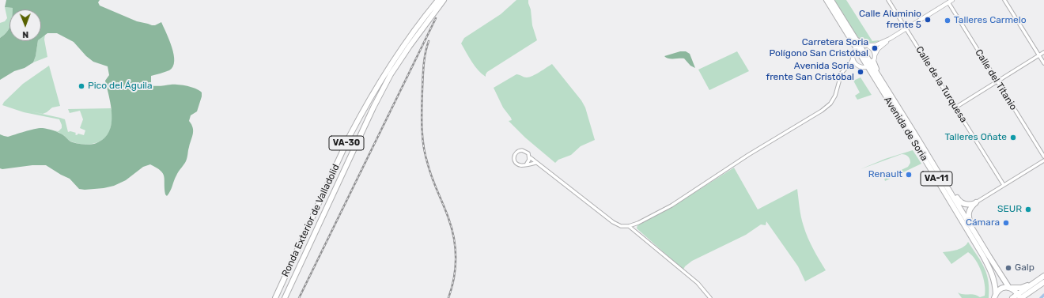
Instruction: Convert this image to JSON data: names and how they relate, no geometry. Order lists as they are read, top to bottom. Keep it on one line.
{"streets":{"highway":["Avenida de Soria","VA-30","VA-11","Ronda Exterior de Valladolid"],"street":["Calle del Titanio","Calle de la Turquesa"]},"crossings":[["Avenida de Soria","VA-11"]],"places":["Calle Aluminio frente 5","Talleres Carmelo","Carretera Soria Polígono San Cristóbal","Avenida Soria frente San Cristóbal","Pico del Águila","Talleres Oñate","Renault","SEUR","Cámara","Galp"],"north":"bottom"}
